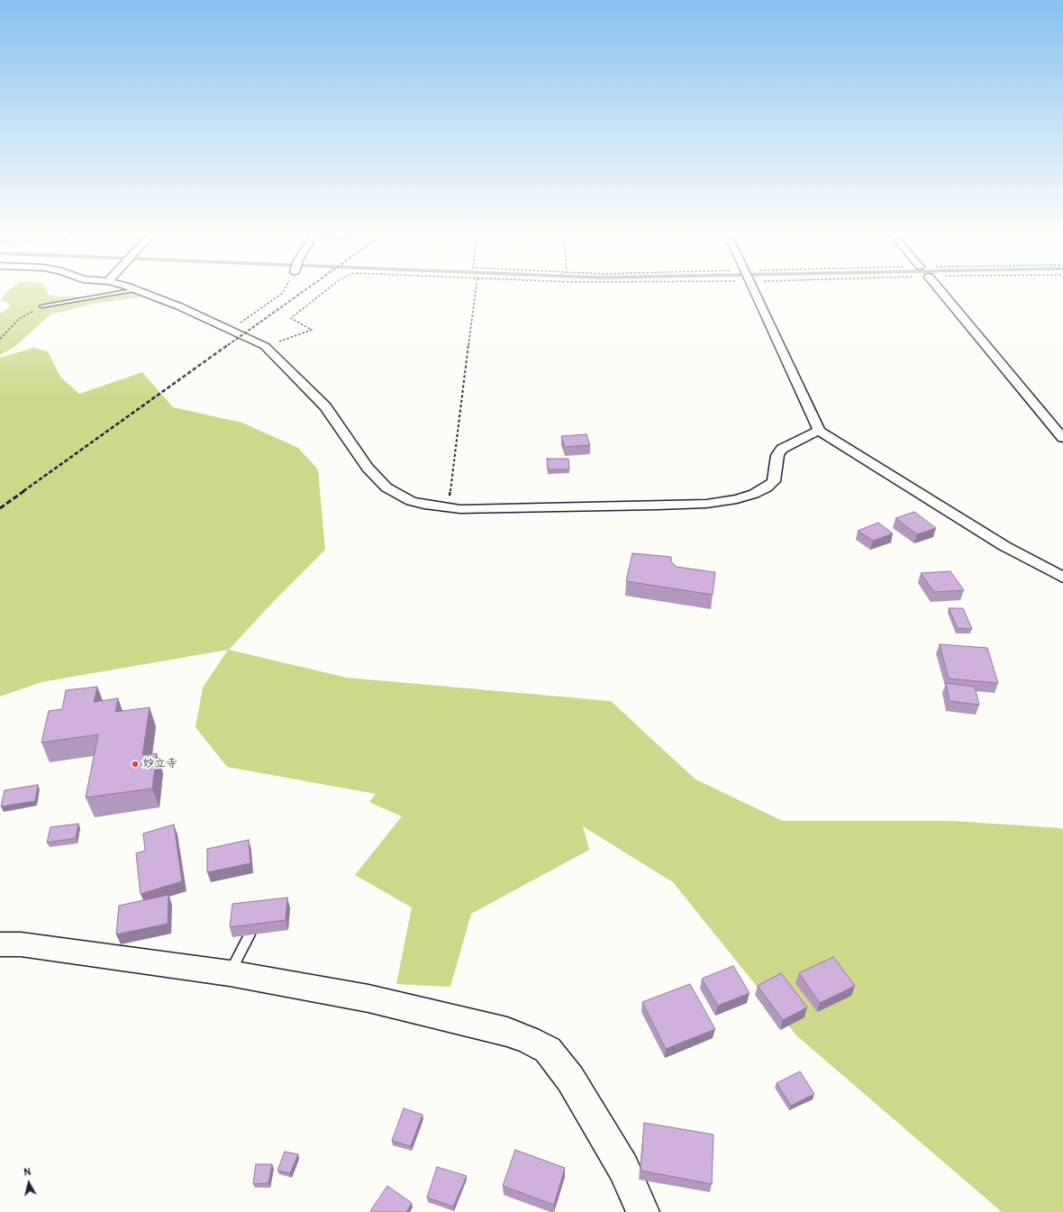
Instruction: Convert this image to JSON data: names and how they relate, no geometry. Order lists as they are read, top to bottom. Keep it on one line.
{"places":["妙立寺"],"north":"top"}
